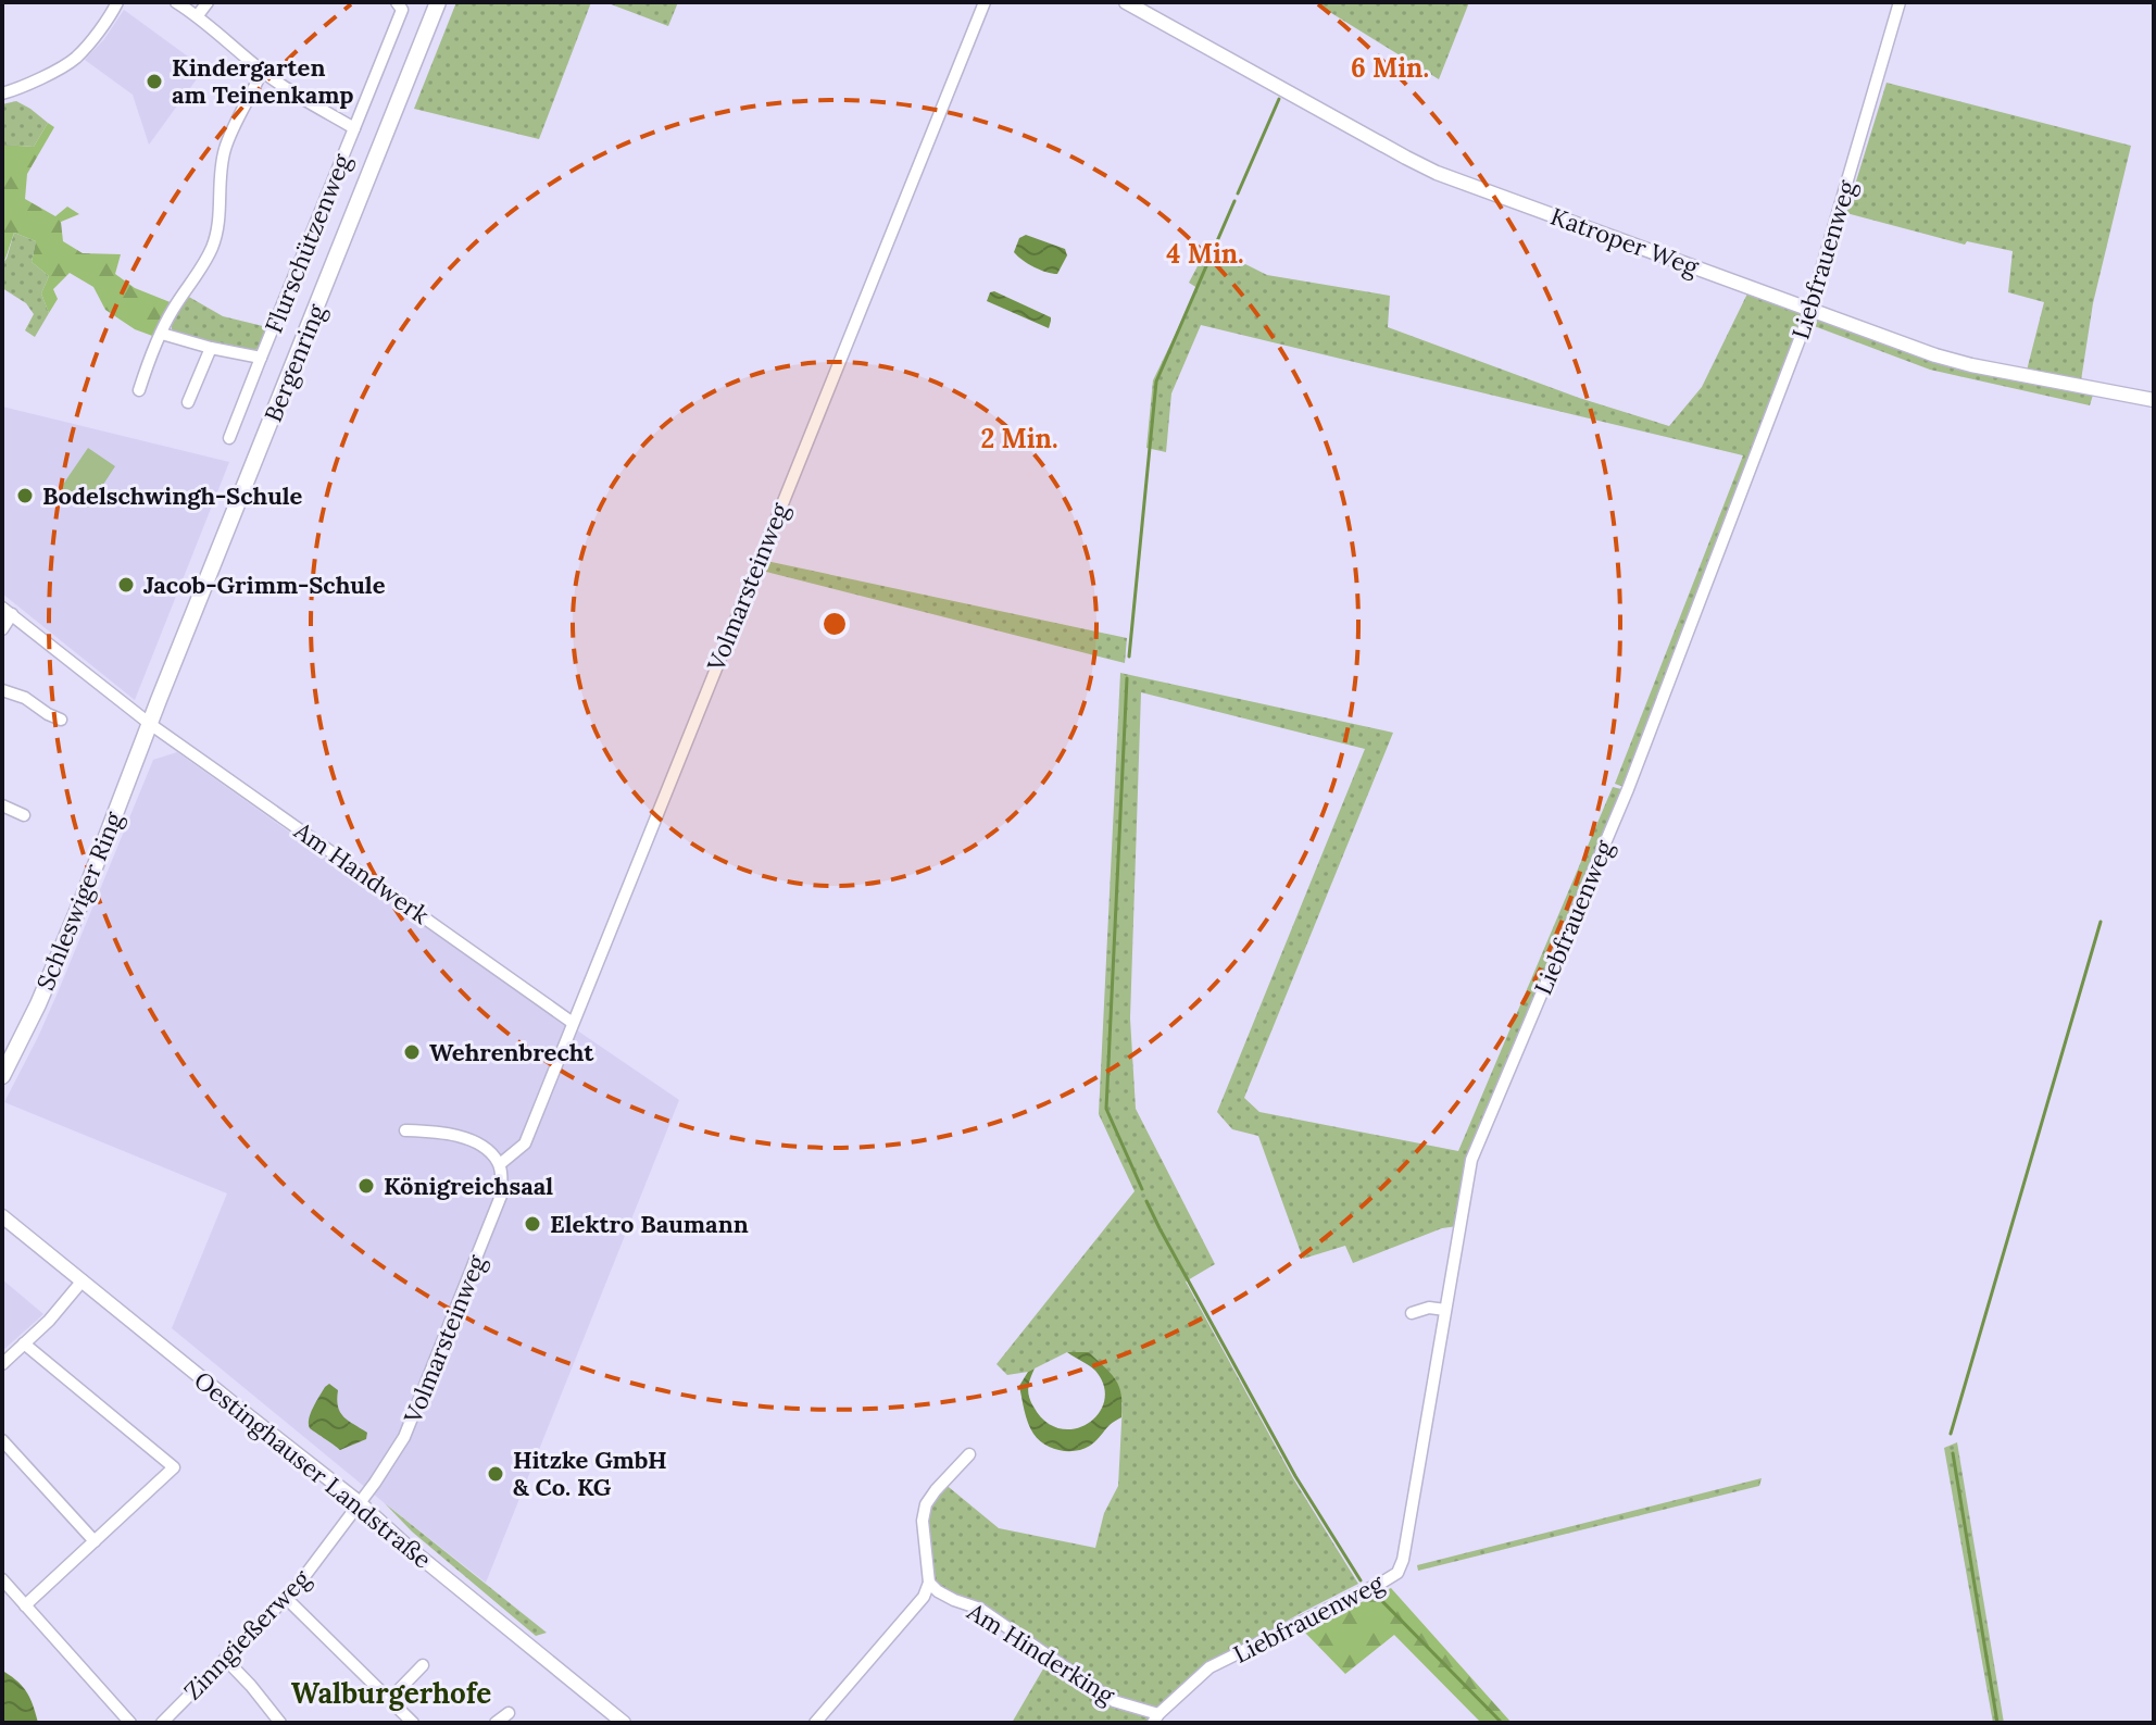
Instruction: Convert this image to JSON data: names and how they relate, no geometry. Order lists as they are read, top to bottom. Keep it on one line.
{"streets":{"main road":["Bergenring","Schleswiger Ring"],"street":["Katroper Weg","Flurschützenweg","Liebfrauenweg","Volmarsteinweg","Am Handwerk","Oestinghauser Landstraße","Zinngießerweg","Am Hinderking"]},"crossings":[["Katroper Weg","Liebfrauenweg"],["Liebfrauenweg","Am Hinderking"],["Bergenring","Am Handwerk"],["Bergenring","Schleswiger Ring"],["Volmarsteinweg","Am Handwerk"],["Volmarsteinweg","Oestinghauser Landstraße"],["Volmarsteinweg","Zinngießerweg"],["Am Handwerk","Schleswiger Ring"],["Oestinghauser Landstraße","Zinngießerweg"]],"districts":["Walburgerhofe"],"places":["Kindergarten am Teinenkamp","Bodelschwingh-Schule","Jacob-Grimm-Schule","Wehrenbrecht","Königreichsaal","Elektro Baumann","Hitzke GmbH & Co. KG"],"rings":["6 Min.","4 Min.","2 Min."]}
